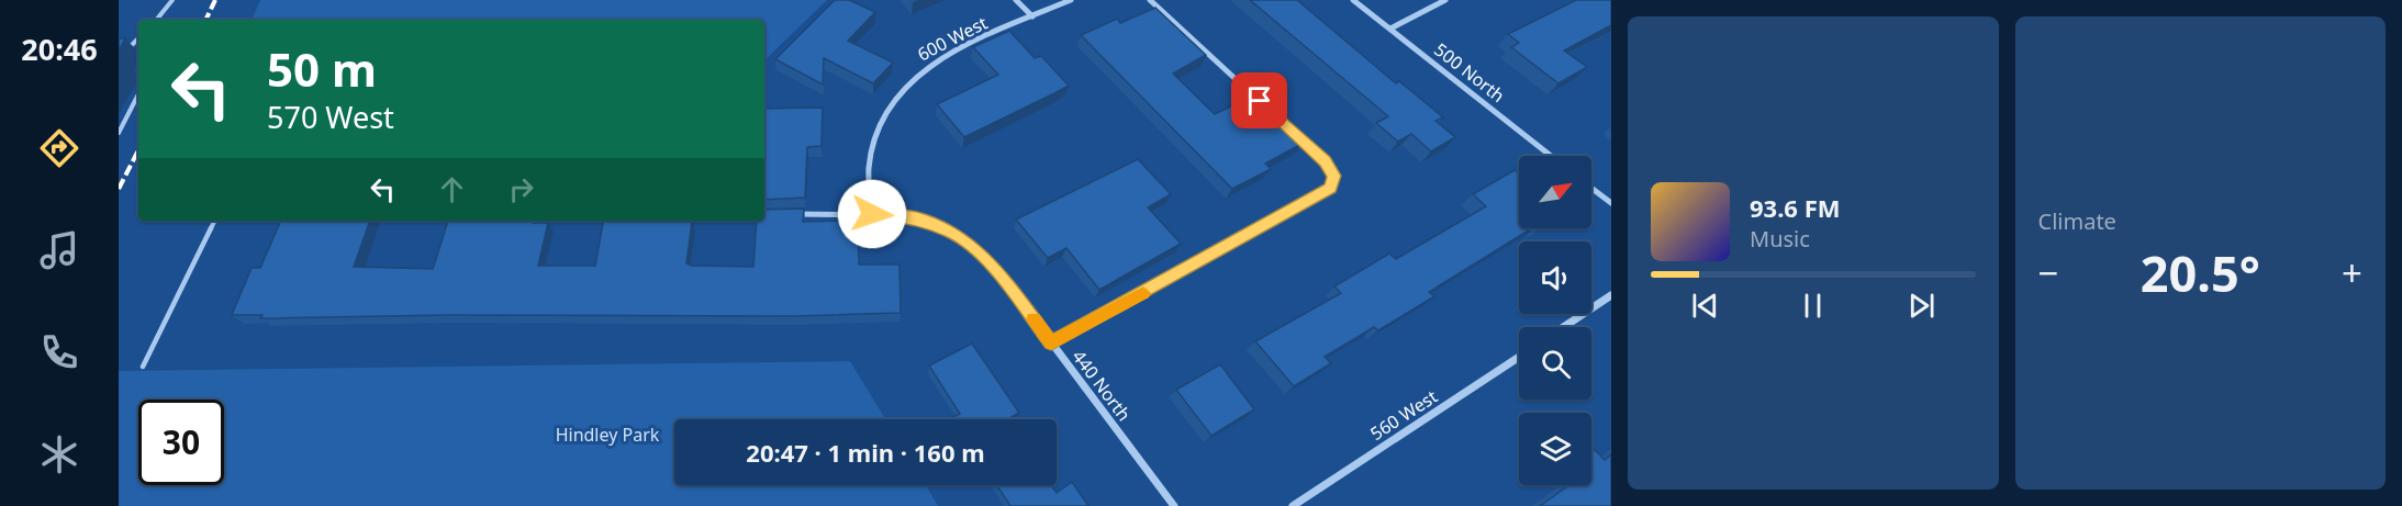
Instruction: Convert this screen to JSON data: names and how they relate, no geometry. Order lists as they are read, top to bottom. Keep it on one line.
{"streets":{"street":["600 West","500 North","440 North","560 West"]},"crossings":[["600 West","440 North"]],"parks":["Hindley Park"],"north":"top right","page":{"tabs":"20:46","tile":"Climate","turn":["50 m","570 West"],"song":["93.6 FM","Music"],"heat":["−","20.5°","+"],"limit":"30","trip":"20:47 · 1 min · 160 m"}}
